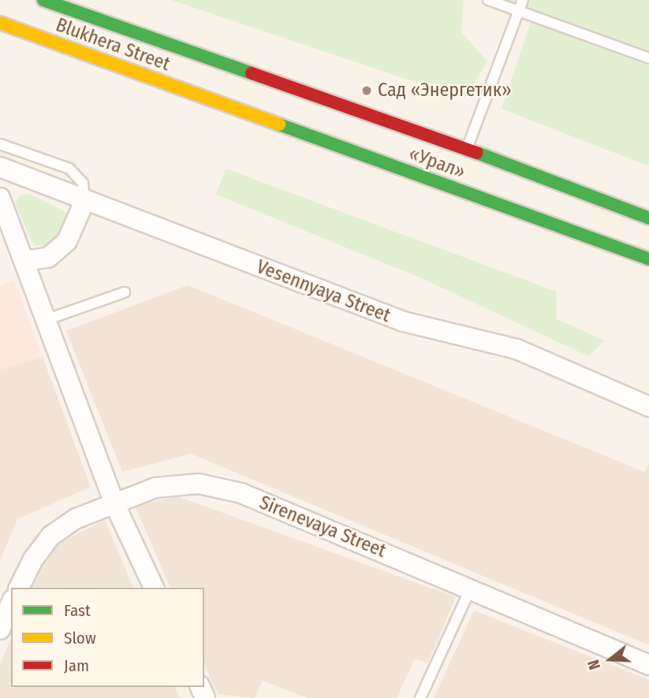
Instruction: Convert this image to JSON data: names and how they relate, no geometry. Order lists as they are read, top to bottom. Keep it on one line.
{"streets":{"main road":["Blukhera Street","«Урал»"],"street":["Vesennyaya Street","Sirenevaya Street"]},"crossings":[["Blukhera Street","«Урал»"]],"places":["Сад «Энергетик»"],"legend":["Fast","Slow","Jam"],"north":"left"}
